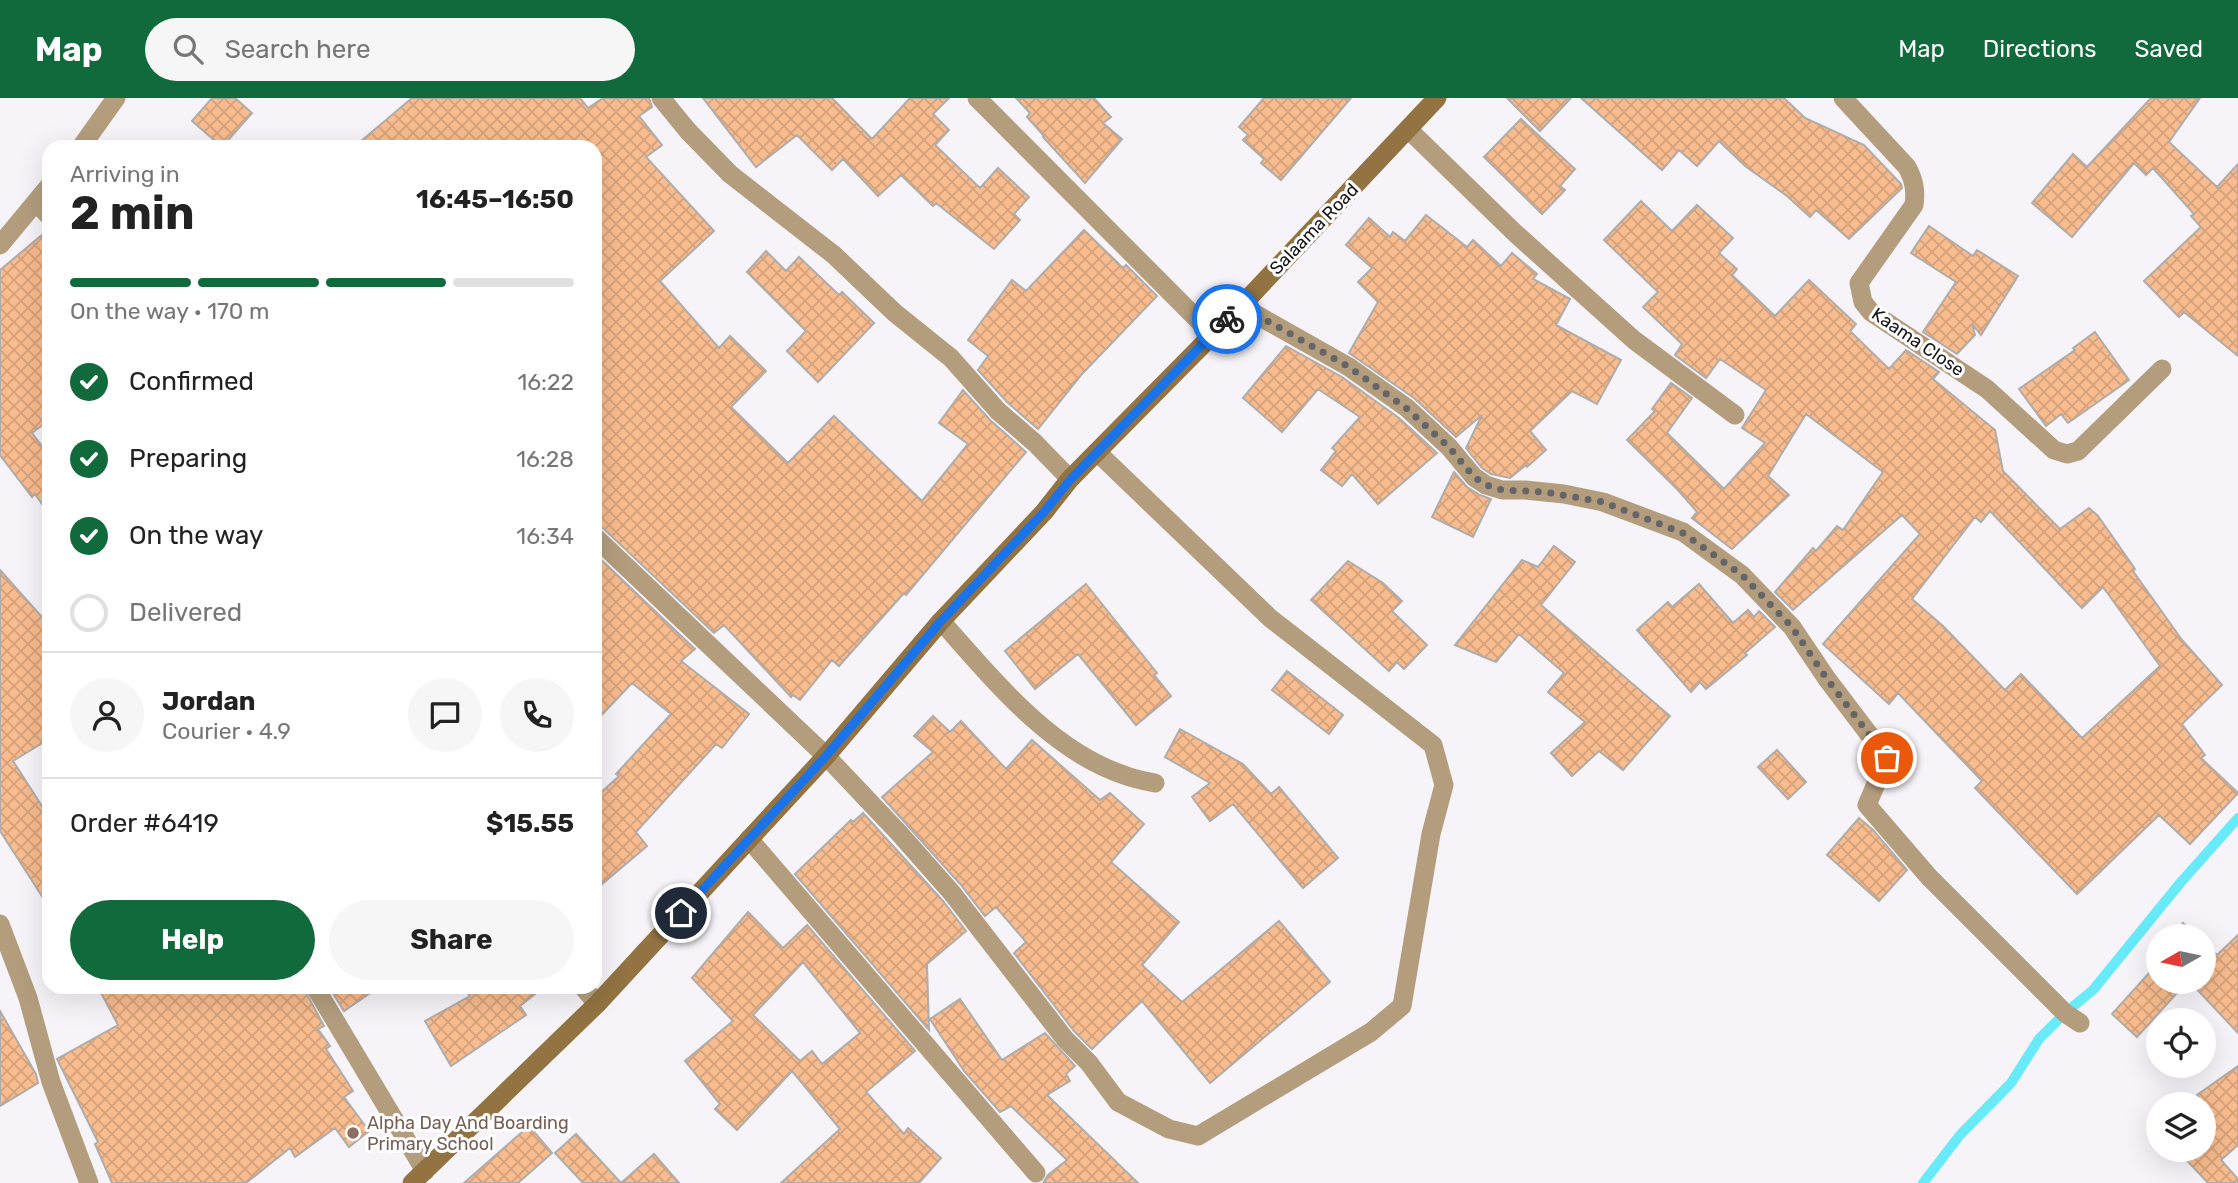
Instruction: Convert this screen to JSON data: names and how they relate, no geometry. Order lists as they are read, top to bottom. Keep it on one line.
{"streets":{"main road":["Salaama Road"],"street":["Kaama Close"]},"places":["Alpha Day And Boarding Primary School"],"north":"left","page":{"header":"Map","search":"Search here","nav":["Map","Directions","Saved"],"heading":["2 min","Arriving in","16:45–16:50"],"panel":["Jordan","Courier · 4.9","Order #6419","$15.55"],"bar":"On the way · 170 m","list":[["Confirmed","16:22"],["Preparing","16:28"],["On the way","16:34"],"Delivered"],"buttons":["Help","Share"]}}
